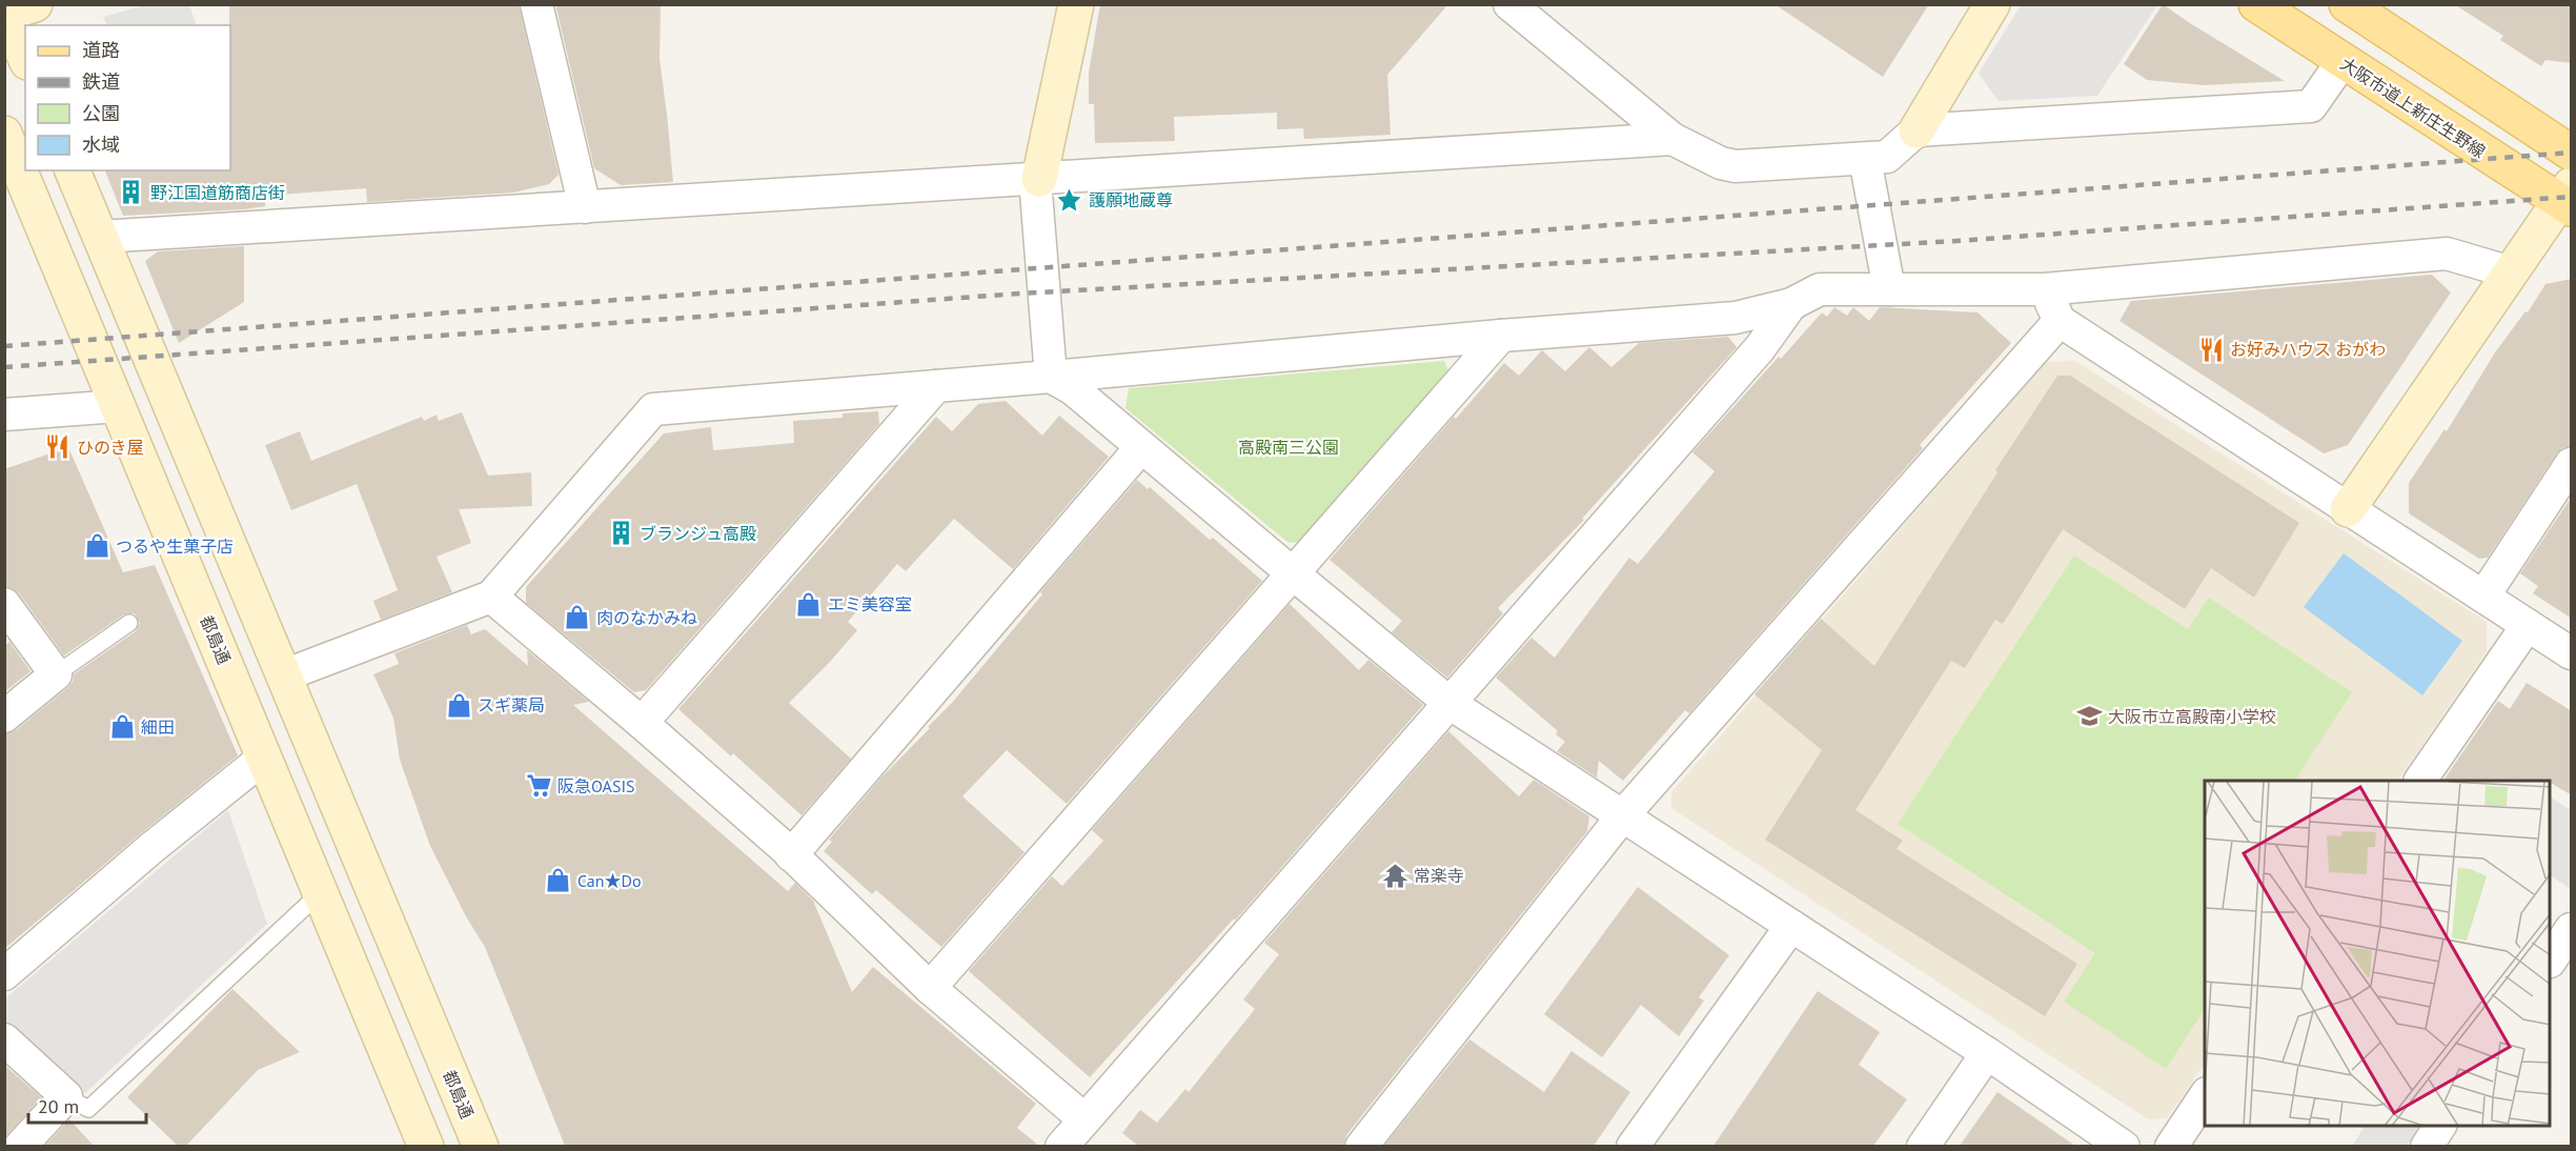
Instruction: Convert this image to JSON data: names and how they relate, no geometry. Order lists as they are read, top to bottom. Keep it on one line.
{"streets":{"main road":["大阪市道上新庄生野線"],"street":["都島通"]},"parks":["高殿南三公園"],"places":{"building":["野江国道筋商店街","ブランジュ高殿"],"place":["護願地蔵尊"],"restaurant":["お好みハウス おがわ","ひのき屋"],"shop":["つるや生菓子店","エミ美容室","肉のなかみね","スギ薬局","細田","Can★Do"],"school or university":["大阪市立高殿南小学校"],"supermarket":["阪急OASIS"],"temple":["常楽寺"]},"legend":["道路","鉄道","公園","水域"],"scale_bar":"20 m"}
